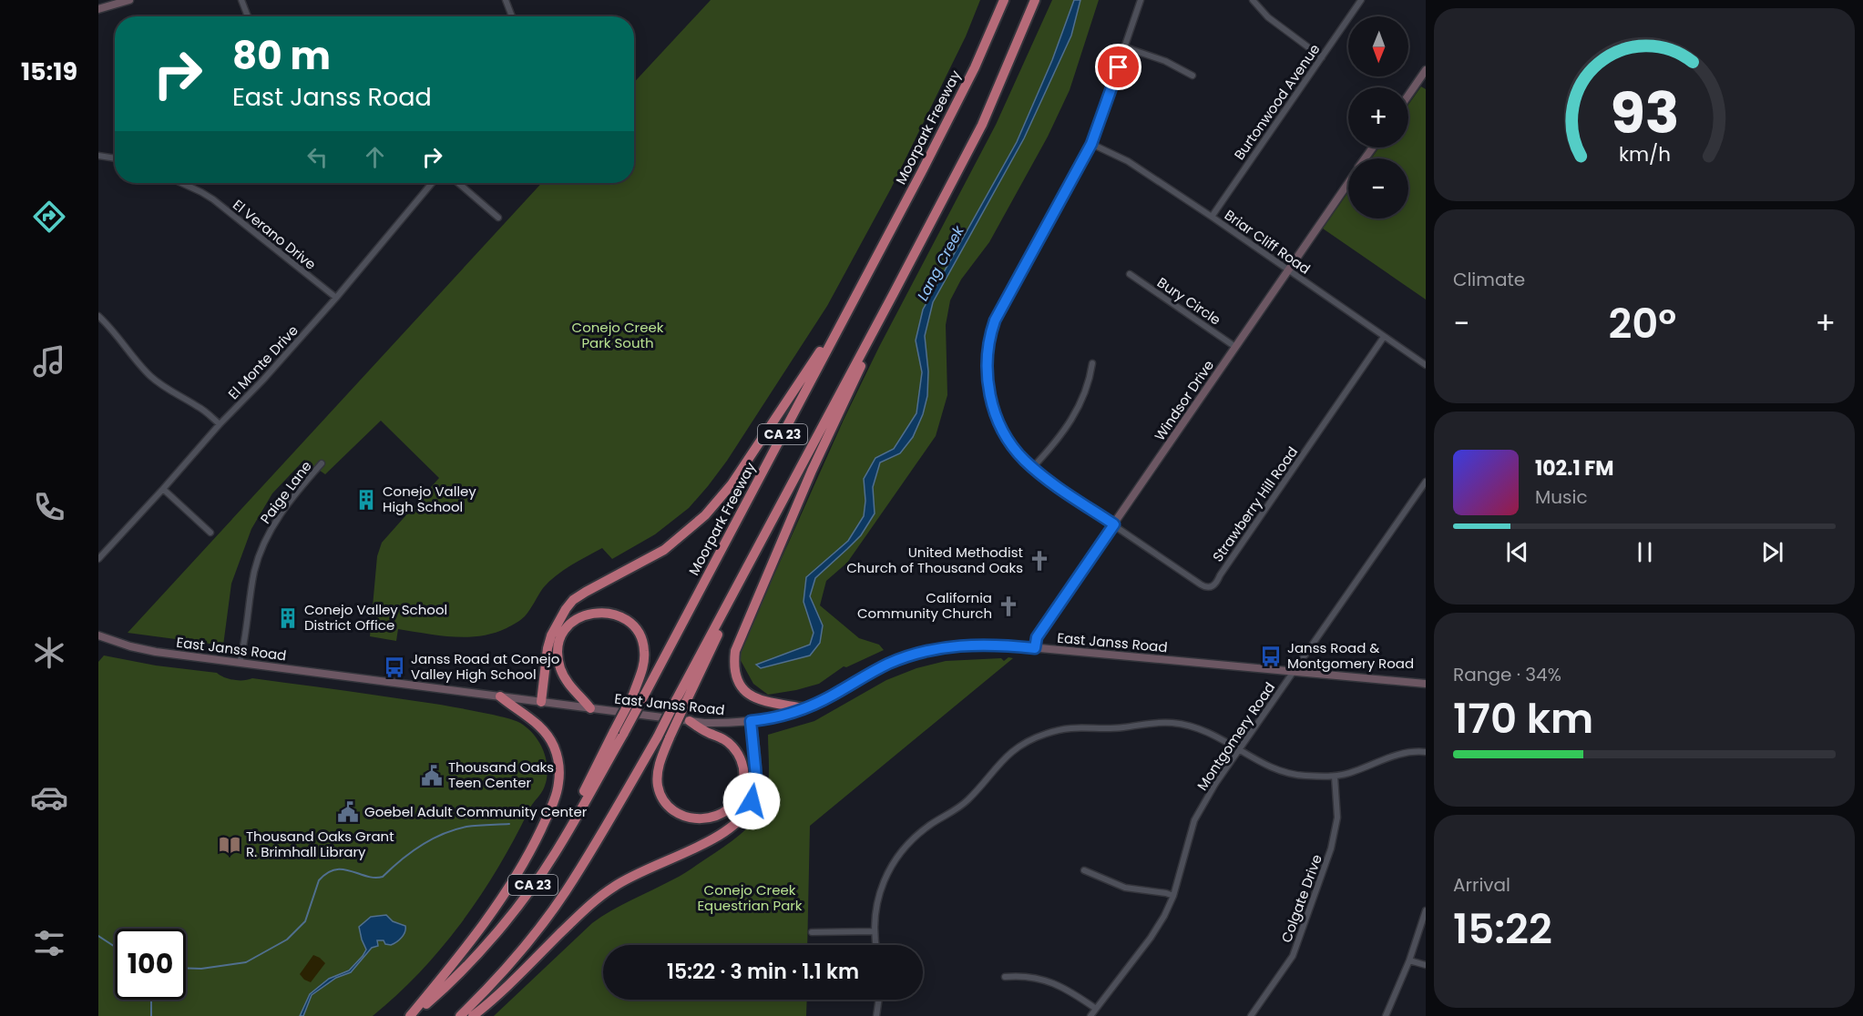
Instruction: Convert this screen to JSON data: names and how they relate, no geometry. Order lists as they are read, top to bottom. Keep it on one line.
{"streets":{"highway":["Moorpark Freeway","CA 23"],"main road":["Windsor Drive","East Janss Road"],"street":["Burtonwood Avenue","El Verano Drive","Briar Cliff Road","Bury Circle","El Monte Drive","Paige Lane","Strawberry Hill Road","Montgomery Road","Colgate Drive"]},"crossings":[["Burtonwood Avenue","Briar Cliff Road"],["El Verano Drive","El Monte Drive"],["Briar Cliff Road","Windsor Drive"],["Briar Cliff Road","Strawberry Hill Road"],["Bury Circle","Windsor Drive"],["Windsor Drive","Strawberry Hill Road"],["Windsor Drive","East Janss Road"],["Paige Lane","East Janss Road"],["East Janss Road","Montgomery Road"]],"water":["Lang Creek"],"parks":["Conejo Creek Park South","Conejo Creek Equestrian Park"],"places":{"building":["Conejo Valley High School","Conejo Valley School District Office"],"church":["United Methodist Church of Thousand Oaks","California Community Church"],"bus stop":["Janss Road & Montgomery Road","Janss Road at Conejo Valley High School"],"public building":["Thousand Oaks Teen Center","Goebel Adult Community Center"],"library":["Thousand Oaks Grant R. Brimhall Library"]},"north":"bottom","page":{"tabs":"15:19","map_buttons":["+","−"],"turn":["80 m","East Janss Road"],"tile":["Climate",["Range · 34%","170 km"],["Arrival","15:22"]],"heat":["−","20°","+"],"song":["102.1 FM","Music"],"limit":"100","trip":"15:22 · 3 min · 1.1 km","gauge":["93","km/h"]}}
